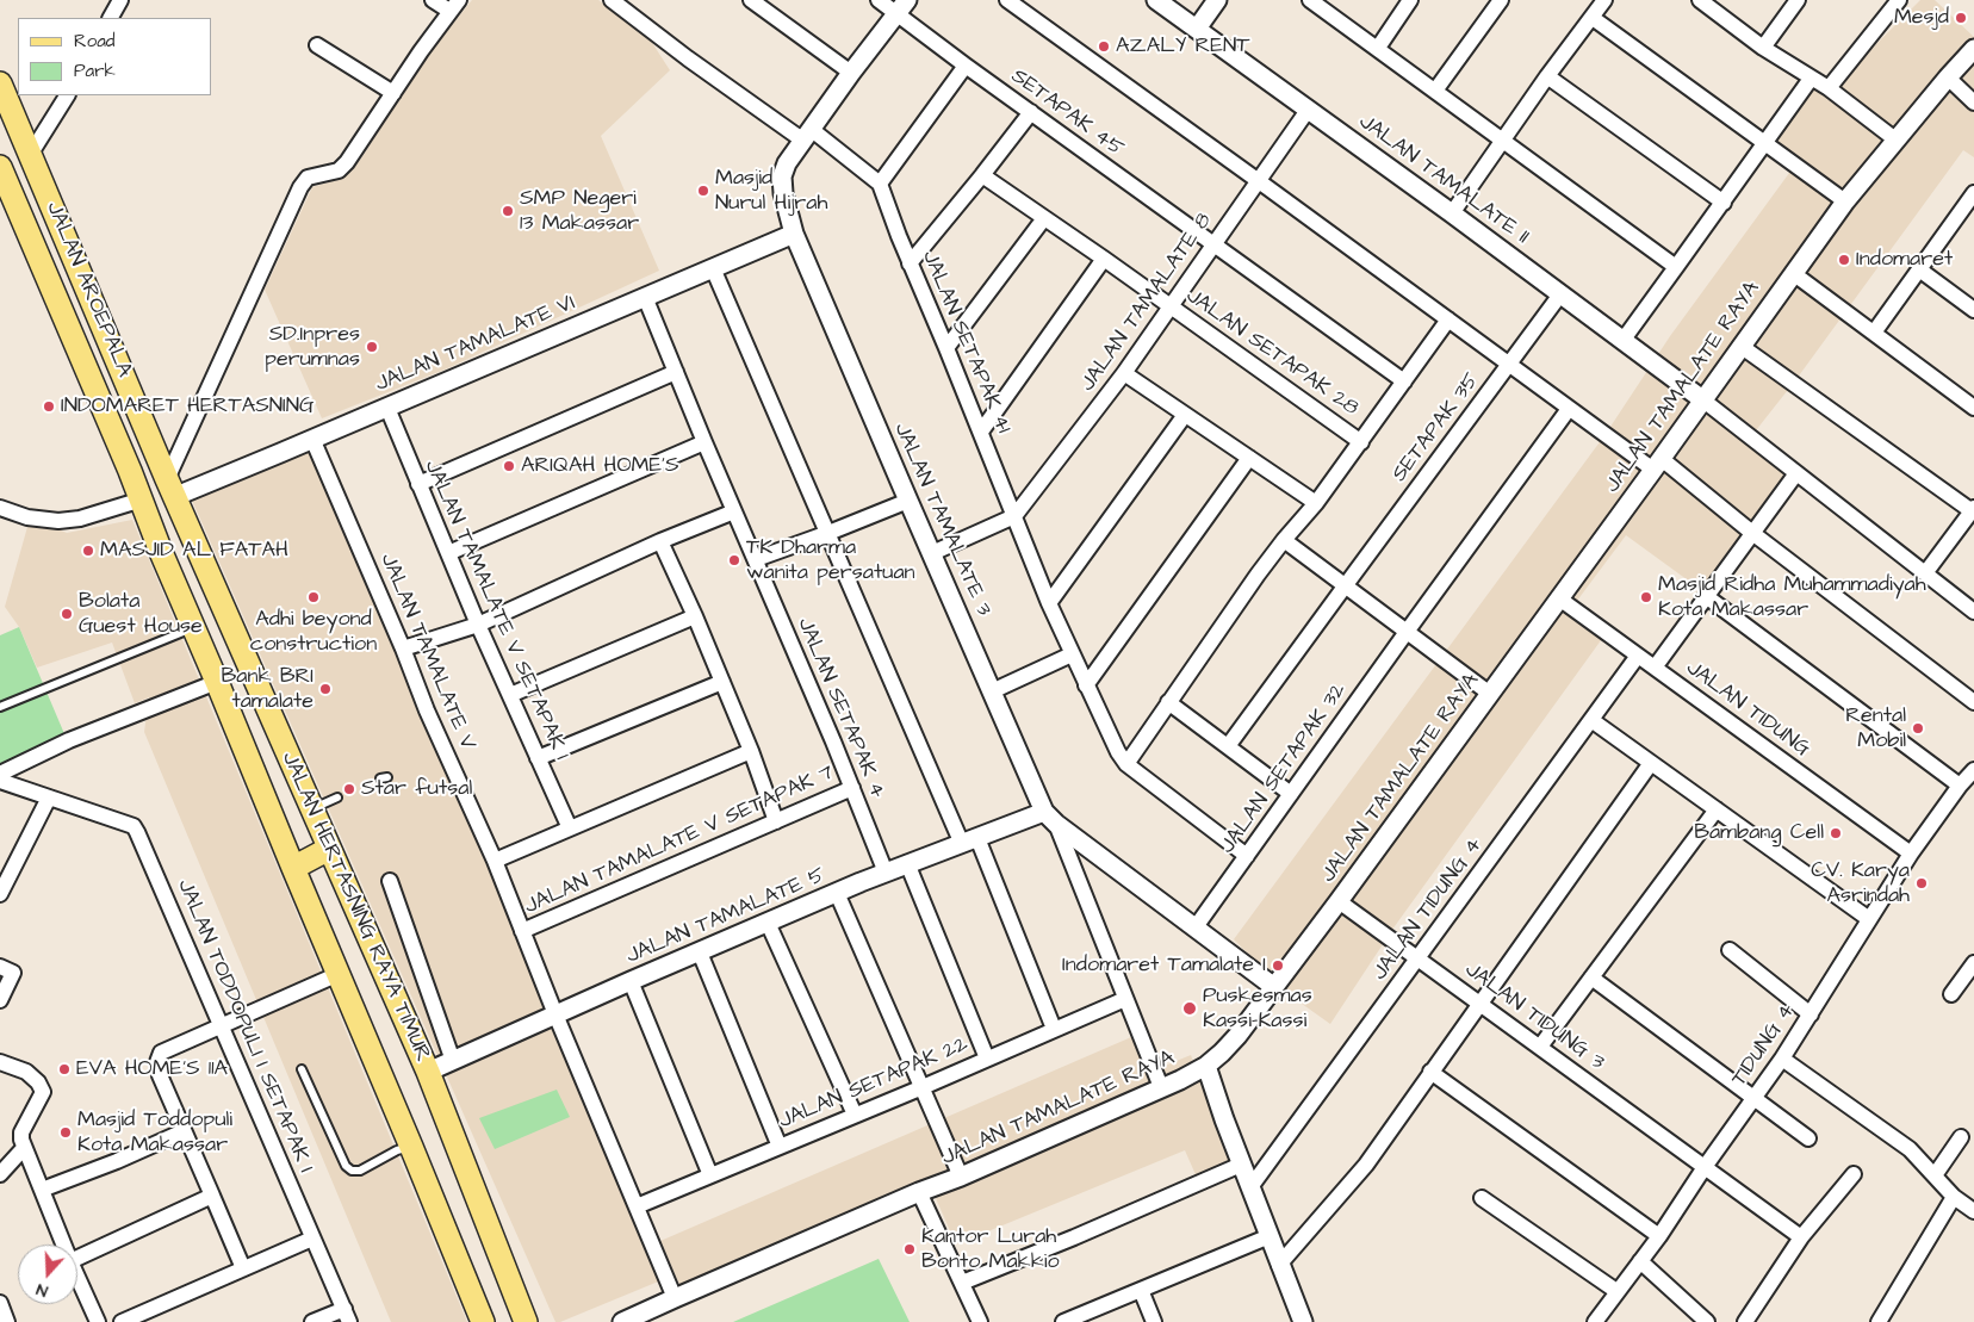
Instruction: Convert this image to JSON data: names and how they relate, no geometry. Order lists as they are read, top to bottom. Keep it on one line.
{"streets":{"main road":["JALAN AROEPALA","JALAN HERTASNING RAYA TIMUR"],"street":["SETAPAK 45","JALAN TAMALATE II","JALAN TAMALATE 8","JALAN SETAPAK 41","JALAN TAMALATE VI","JALAN SETAPAK 28","JALAN TAMALATE RAYA","SETAPAK 35","JALAN TAMALATE 3","JALAN TAMALATE V SETAPAK 1","JALAN TAMALATE V","JALAN SETAPAK 4","JALAN TIDUNG","JALAN SETAPAK 32","JALAN TAMALATE V SETAPAK 7","JALAN TIDUNG 4","JALAN TAMALATE 5","JALAN TIDUNG 3","JALAN TODDOPULI I SETAPAK I","TIDUNG 4","JALAN SETAPAK 22"]},"crossings":[["SETAPAK 45","JALAN TAMALATE 8"],["SETAPAK 45","JALAN TAMALATE 3"],["JALAN TAMALATE II","JALAN TAMALATE 8"],["JALAN TAMALATE II","JALAN TAMALATE RAYA"],["JALAN TAMALATE II","SETAPAK 35"],["JALAN AROEPALA","JALAN TAMALATE VI"],["JALAN AROEPALA","JALAN HERTASNING RAYA TIMUR"],["JALAN TAMALATE 8","JALAN SETAPAK 41"],["JALAN TAMALATE 8","JALAN SETAPAK 28"],["JALAN TAMALATE VI","JALAN TAMALATE 3"],["JALAN TAMALATE VI","JALAN TAMALATE V SETAPAK 1"],["JALAN TAMALATE VI","JALAN TAMALATE V"],["JALAN TAMALATE VI","JALAN SETAPAK 4"],["JALAN TAMALATE VI","JALAN HERTASNING RAYA TIMUR"],["JALAN TAMALATE RAYA","JALAN TAMALATE 3"],["JALAN TAMALATE RAYA","JALAN TAMALATE V"],["JALAN TAMALATE RAYA","JALAN TIDUNG"],["JALAN TAMALATE RAYA","JALAN TIDUNG 3"],["JALAN TAMALATE 3","JALAN SETAPAK 32"],["JALAN TAMALATE 3","JALAN TAMALATE 5"],["JALAN TAMALATE V","JALAN TAMALATE V SETAPAK 7"],["JALAN TAMALATE V","JALAN TAMALATE 5"],["JALAN TAMALATE V","JALAN SETAPAK 22"],["JALAN SETAPAK 4","JALAN TAMALATE V SETAPAK 7"],["JALAN SETAPAK 4","JALAN TAMALATE 5"],["JALAN TIDUNG","JALAN TIDUNG 4"],["JALAN TIDUNG","TIDUNG 4"],["JALAN HERTASNING RAYA TIMUR","JALAN TAMALATE 5"],["JALAN TIDUNG 4","JALAN TIDUNG 3"],["JALAN TIDUNG 3","TIDUNG 4"]],"places":["Mesjd","AZALY RENT","Masjid Nurul Hijrah","SMP Negeri 13 Makassar","Indomaret","SD.Inpres perumnas","INDOMARET HERTASNING","ARIQAH HOME'S","MASJID AL FATAH","TK Dharma wanita persatuan","Adhi beyond construction","Masjid Ridha Muhammadiyah Kota Makassar","Bolata Guest House","Bank BRI tamalate","Rental Mobil","Star futsal","Bambang Cell","CV. Karya Asrindah","Indomaret Tamalate I","Puskesmas Kassi-Kassi","EVA HOME'S 11A","Masjid Toddopuli Kota Makassar","Kantor Lurah Bonto Makkio"],"legend":["Road","Park"],"north":"bottom"}
